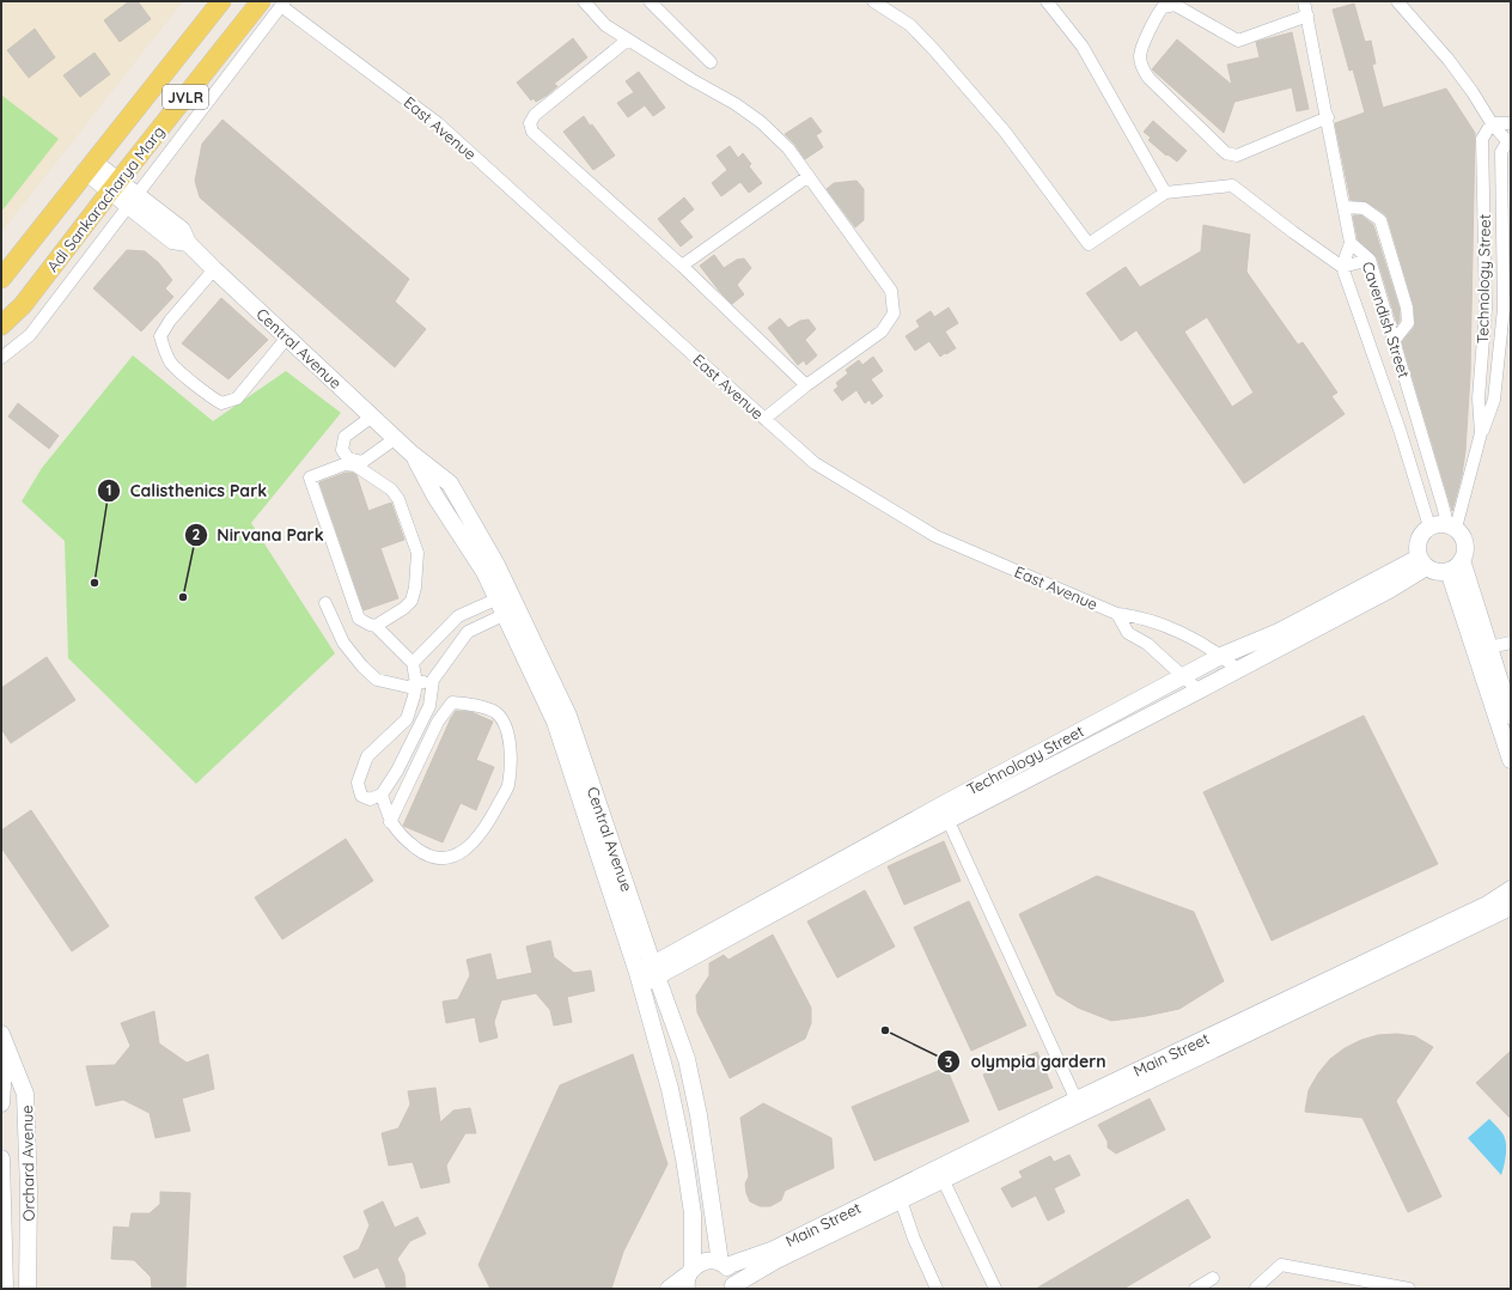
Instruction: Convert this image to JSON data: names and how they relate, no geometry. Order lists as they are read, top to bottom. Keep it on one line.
{"streets":{"main road":["JVLR","Adi Sankaracharya Marg","Technology Street","Central Avenue","Main Street","Orchard Avenue"],"street":["East Avenue","Cavendish Street"]},"crossings":[["JVLR","Central Avenue"],["East Avenue","Technology Street"],["Adi Sankaracharya Marg","Central Avenue"],["Technology Street","Cavendish Street"],["Technology Street","Central Avenue"],["Central Avenue","Main Street"]],"places":["Calisthenics Park","Nirvana Park","olympia gardern"]}
